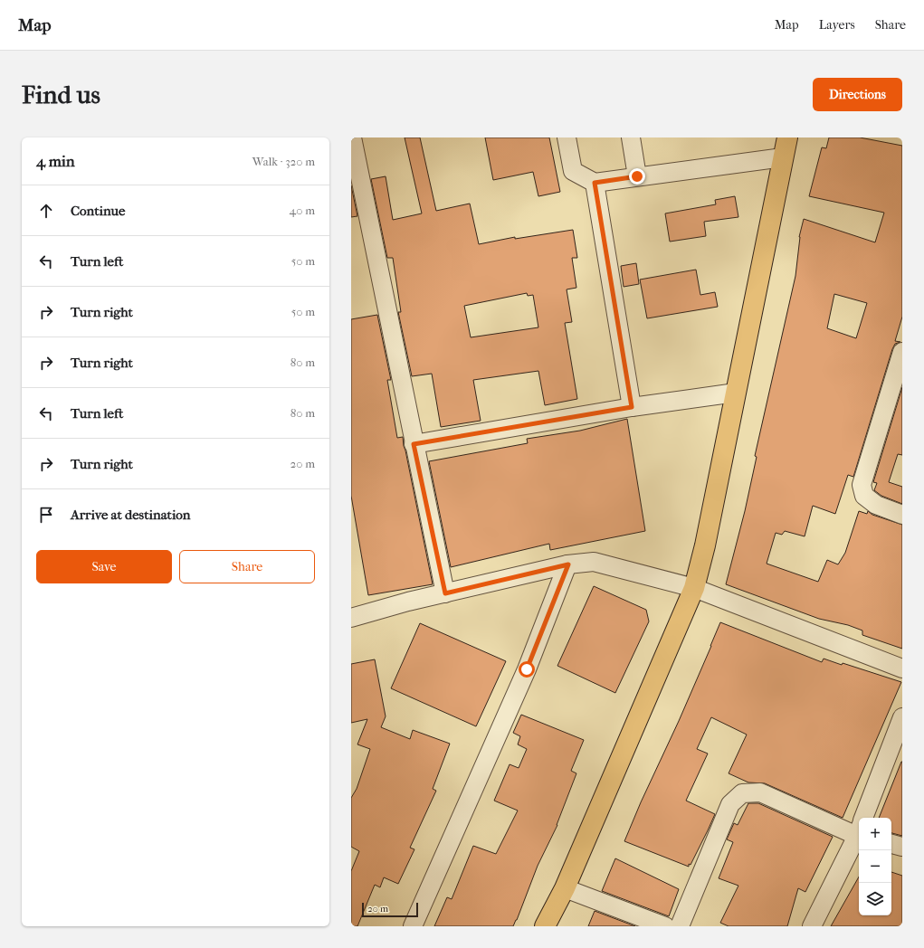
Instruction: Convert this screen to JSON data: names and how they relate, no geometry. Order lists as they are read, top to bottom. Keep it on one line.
{"scale_bar":"20 m","page":{"header":"Map","nav":["Map","Layers","Share"],"buttons":["Directions",["Save","Share"]],"title":"Find us","heading":["4 min","Walk · 320 m"],"list":[["Continue","40 m"],["Turn left","50 m"],["Turn right","50 m"],["Turn right","80 m"],["Turn left","80 m"],["Turn right","20 m"],"Arrive at destination"],"map_buttons":["+","−"],"scale":"20 m"}}
